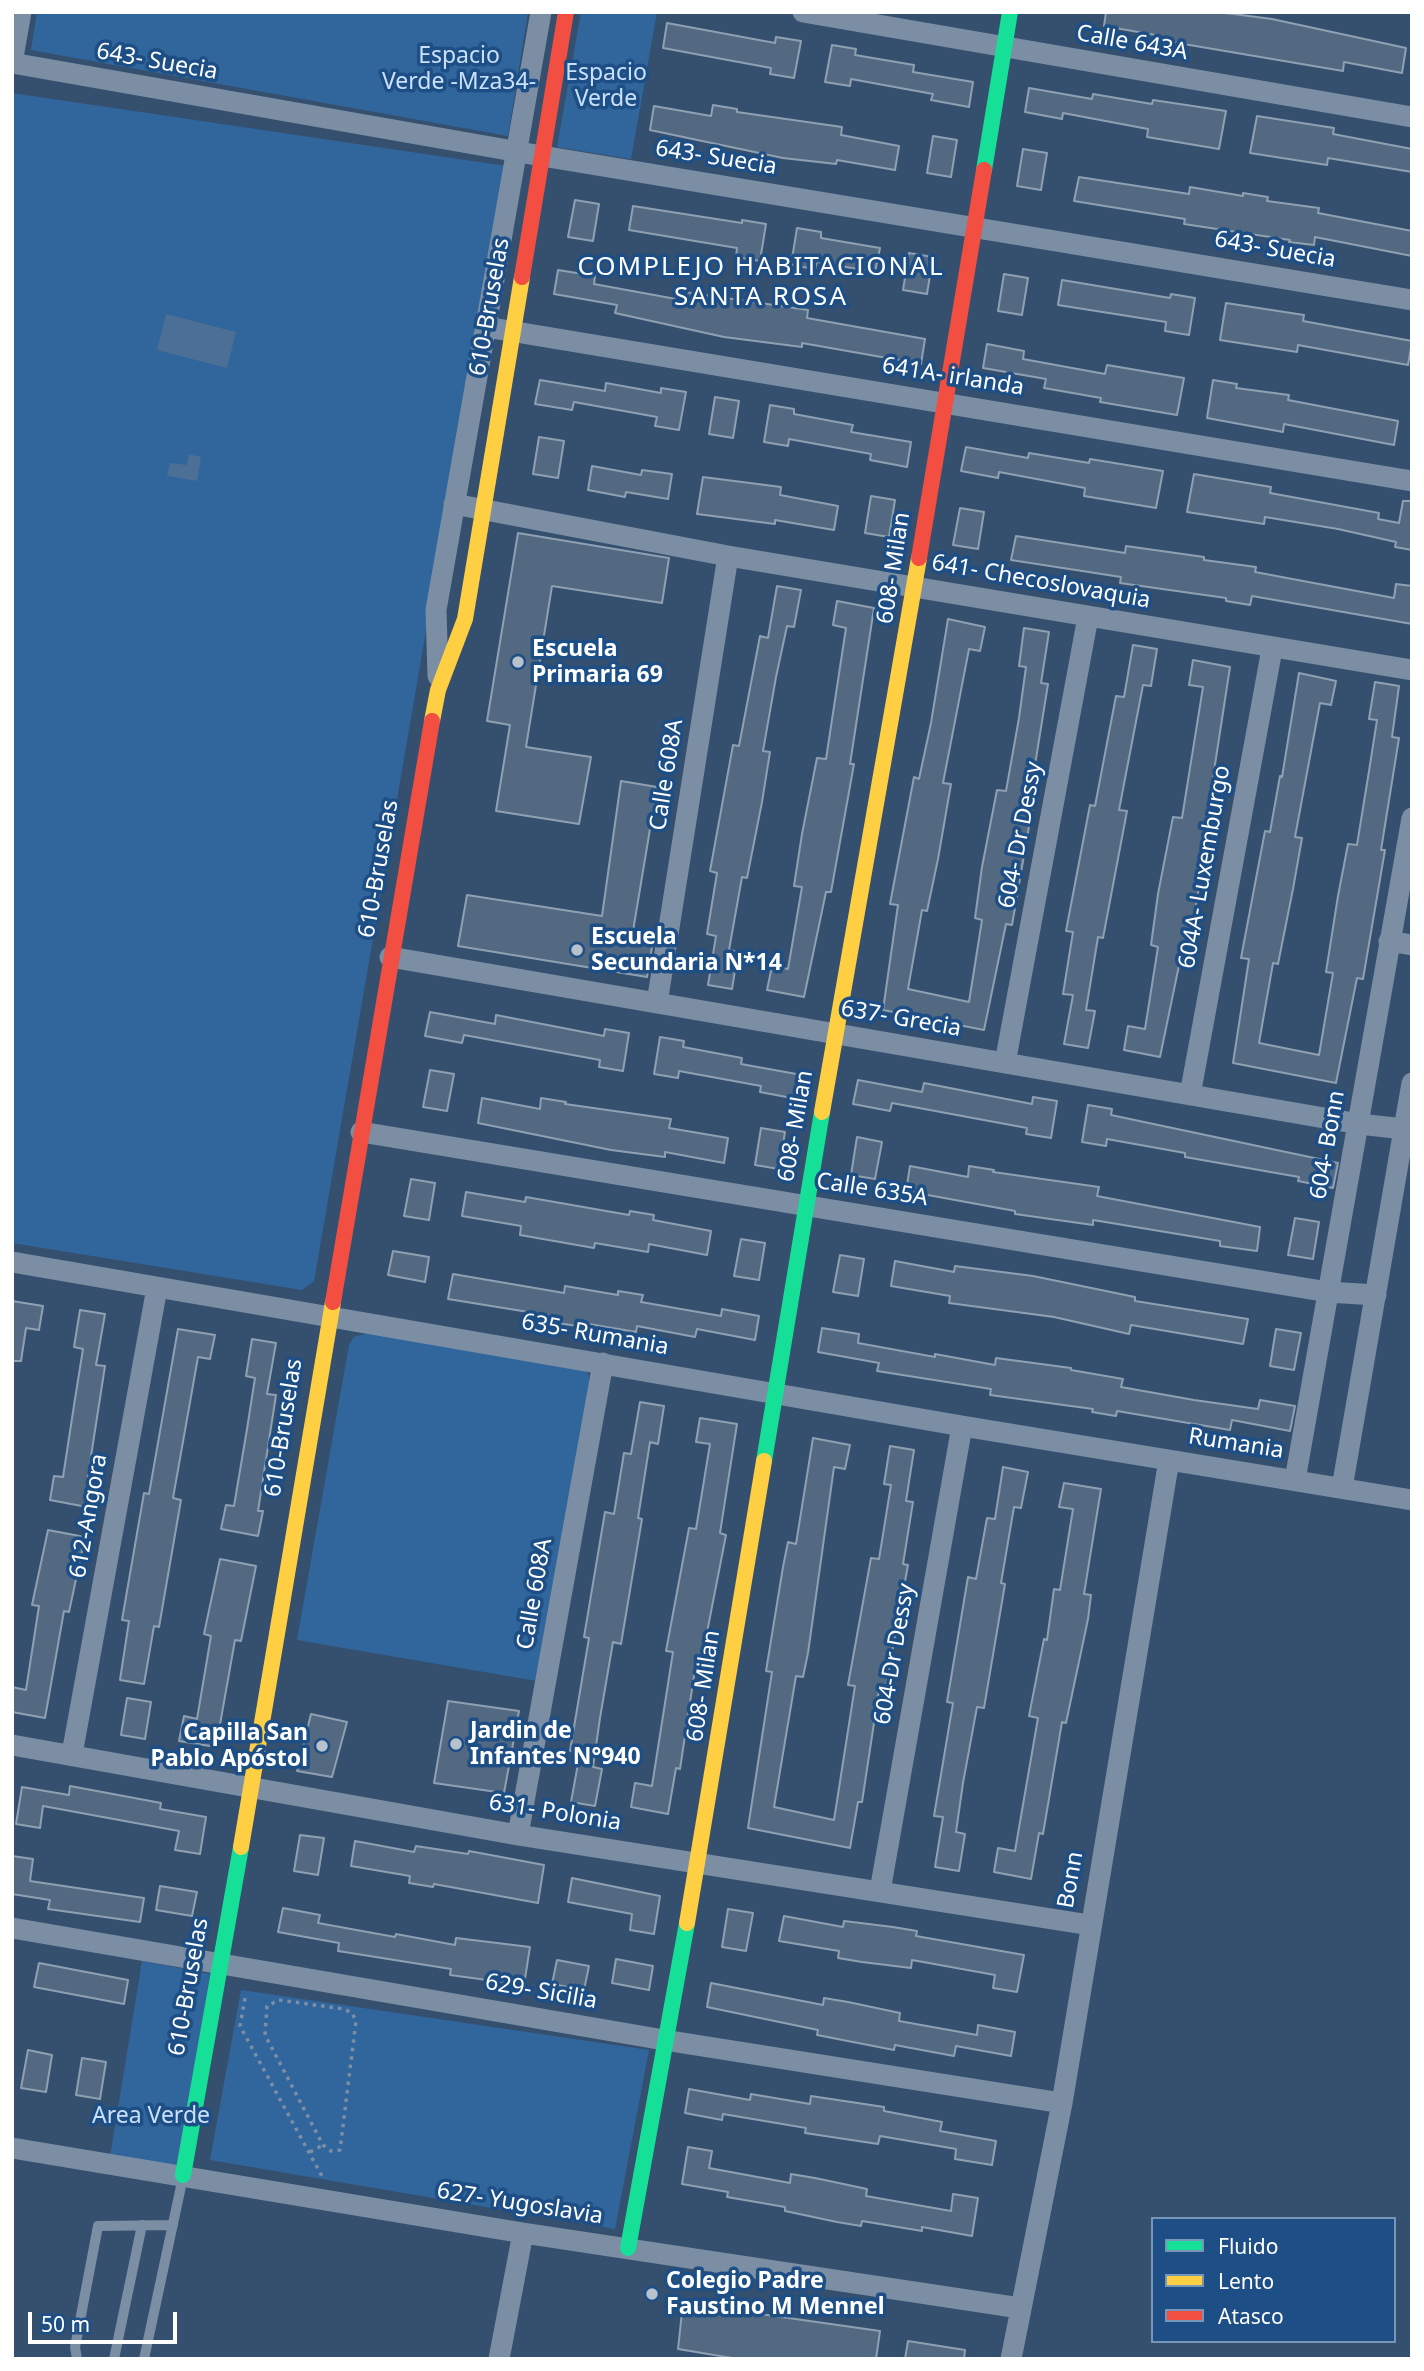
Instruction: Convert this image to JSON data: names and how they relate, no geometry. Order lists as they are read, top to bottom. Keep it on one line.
{"streets":{"street":["Calle 643A","643- Suecia","610-Bruselas","641A- irlanda","608- Milan","641- Checoslovaquia","Calle 608A","604- Dr Dessy","604A- Luxemburgo","637- Grecia","604- Bonn","Calle 635A","635- Rumania","Rumania","612-Angora","604-Dr Dessy","631- Polonia","Bonn","629- Sicilia","627- Yugoslavia"]},"crossings":[["Calle 643A","608- Milan"],["643- Suecia","610-Bruselas"],["643- Suecia","608- Milan"],["610-Bruselas","641A- irlanda"],["610-Bruselas","641- Checoslovaquia"],["610-Bruselas","637- Grecia"],["610-Bruselas","Calle 635A"],["610-Bruselas","635- Rumania"],["610-Bruselas","631- Polonia"],["610-Bruselas","629- Sicilia"],["610-Bruselas","627- Yugoslavia"],["641A- irlanda","608- Milan"],["608- Milan","641- Checoslovaquia"],["608- Milan","637- Grecia"],["608- Milan","Calle 635A"],["608- Milan","635- Rumania"],["608- Milan","631- Polonia"],["608- Milan","629- Sicilia"],["608- Milan","627- Yugoslavia"],["641- Checoslovaquia","Calle 608A"],["641- Checoslovaquia","604- Dr Dessy"],["641- Checoslovaquia","604A- Luxemburgo"],["Calle 608A","637- Grecia"],["Calle 608A","635- Rumania"],["Calle 608A","631- Polonia"],["604- Dr Dessy","637- Grecia"],["604A- Luxemburgo","637- Grecia"],["637- Grecia","604- Bonn"],["604- Bonn","Calle 635A"],["604- Bonn","Rumania"],["635- Rumania","Rumania"],["635- Rumania","612-Angora"],["635- Rumania","604-Dr Dessy"],["635- Rumania","Bonn"],["Rumania","Bonn"],["612-Angora","631- Polonia"],["604-Dr Dessy","631- Polonia"],["631- Polonia","Bonn"],["Bonn","629- Sicilia"],["Bonn","627- Yugoslavia"]],"districts":["COMPLEJO HABITACIONAL SANTA ROSA"],"parks":["Espacio Verde -Mza34-","Espacio Verde","Area Verde"],"places":["Escuela Primaria 69","Escuela Secundaria N*14","Jardin de Infantes N°940","Capilla San Pablo Apóstol","Colegio Padre Faustino M Mennel"],"legend":["Fluido","Lento","Atasco"],"scale_bar":"50 m"}
